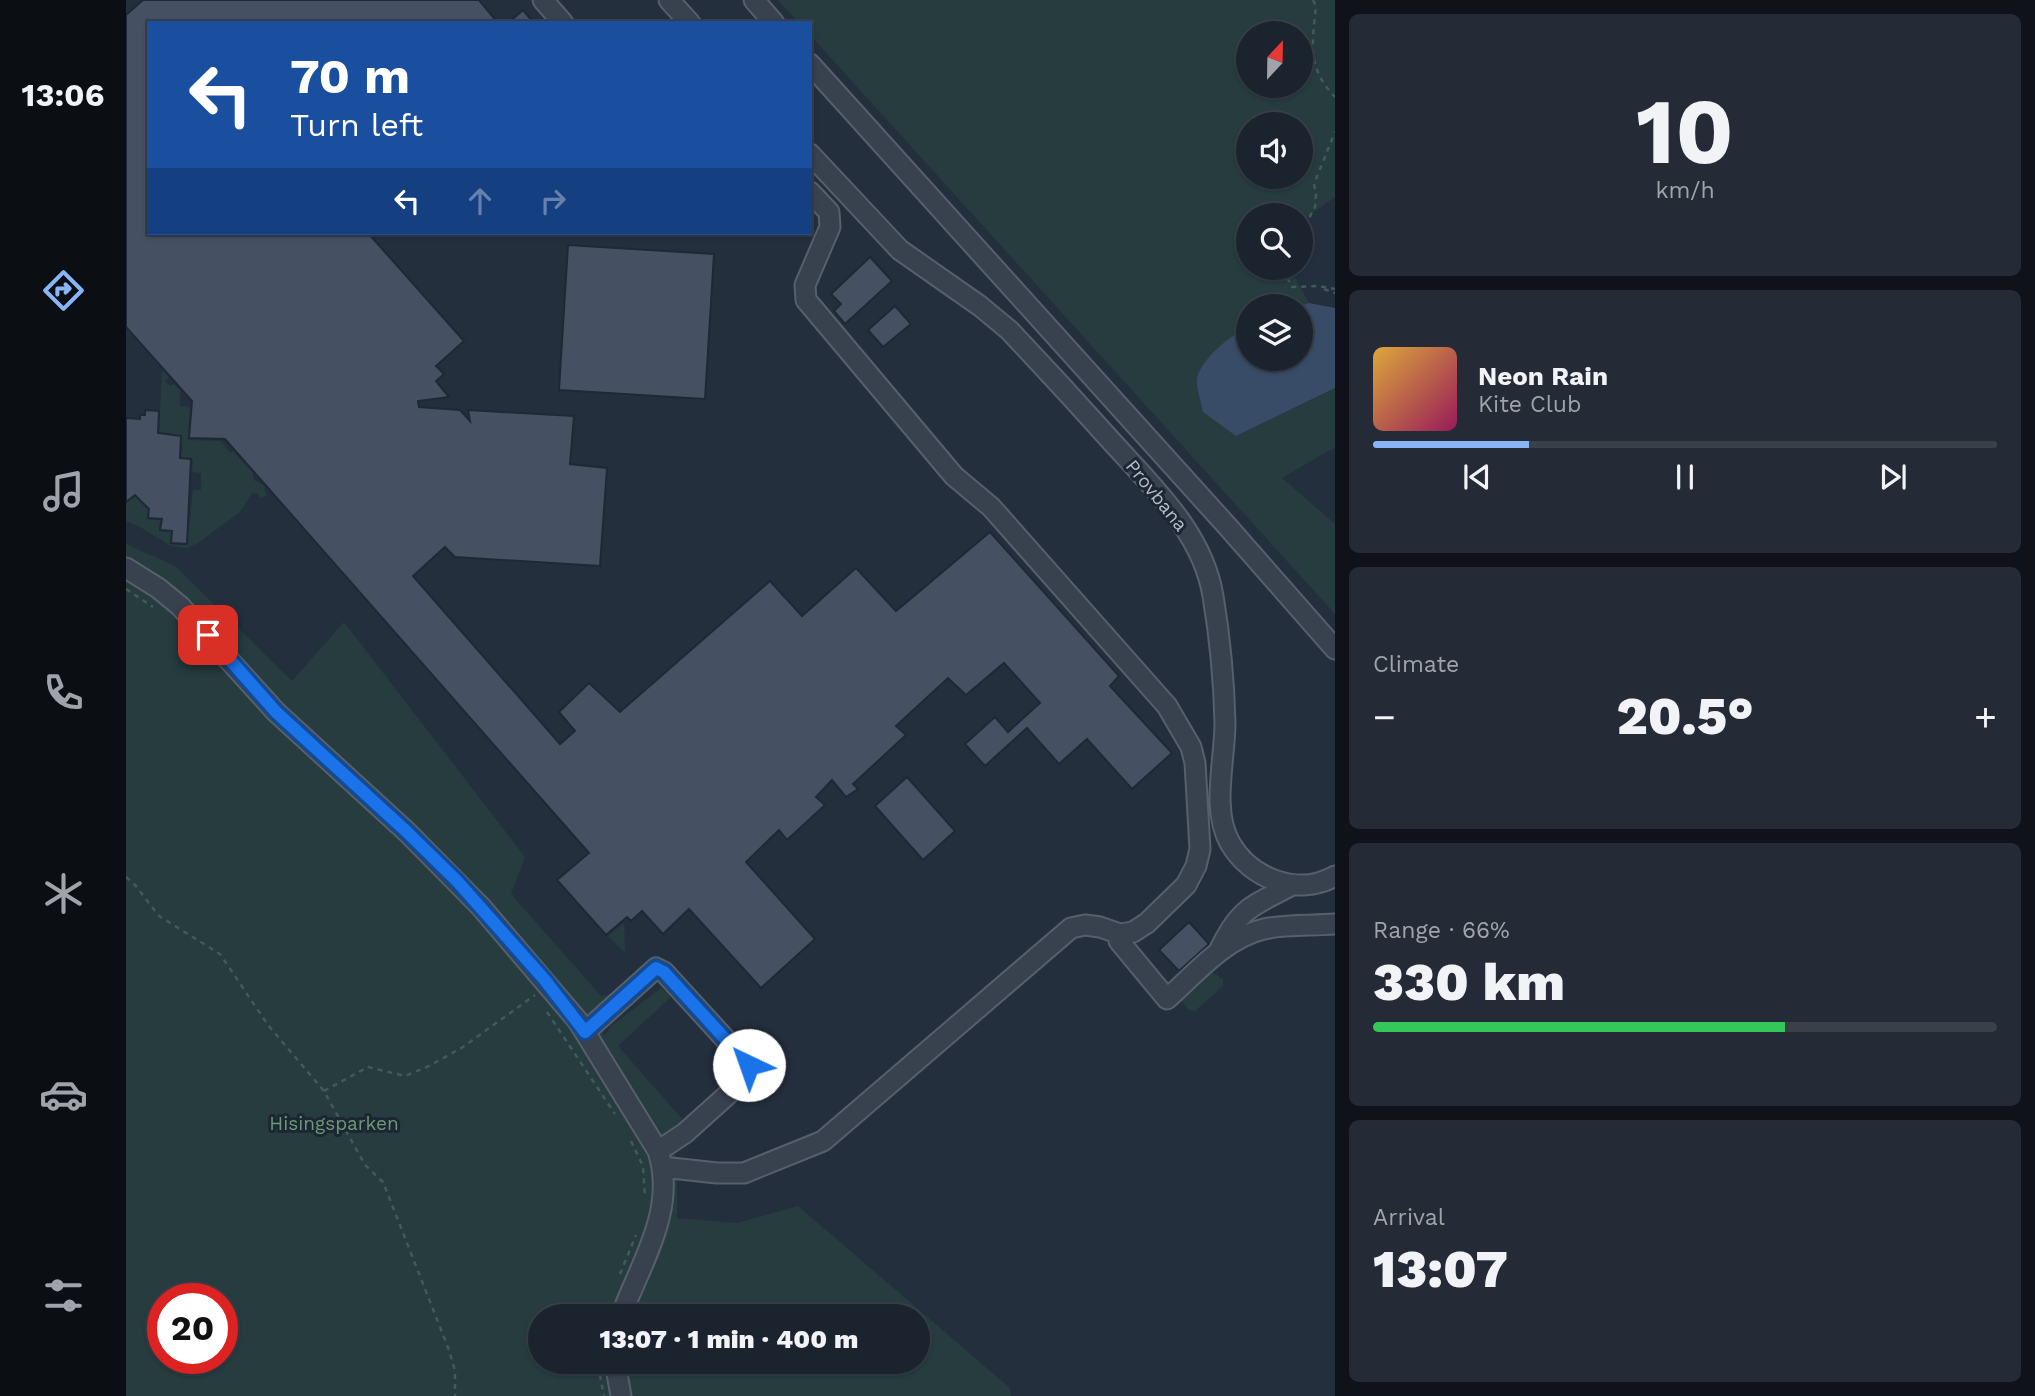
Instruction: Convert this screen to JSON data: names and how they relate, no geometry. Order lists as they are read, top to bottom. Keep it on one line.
{"streets":{"street":["Provbana"]},"parks":["Hisingsparken"],"north":"top","page":{"tabs":"13:06","tile":[["10","km/h"],"Climate",["Range · 66%","330 km"],["Arrival","13:07"]],"turn":["70 m","Turn left"],"song":["Neon Rain","Kite Club"],"heat":["−","20.5°","+"],"limit":"20","trip":"13:07 · 1 min · 400 m"}}
